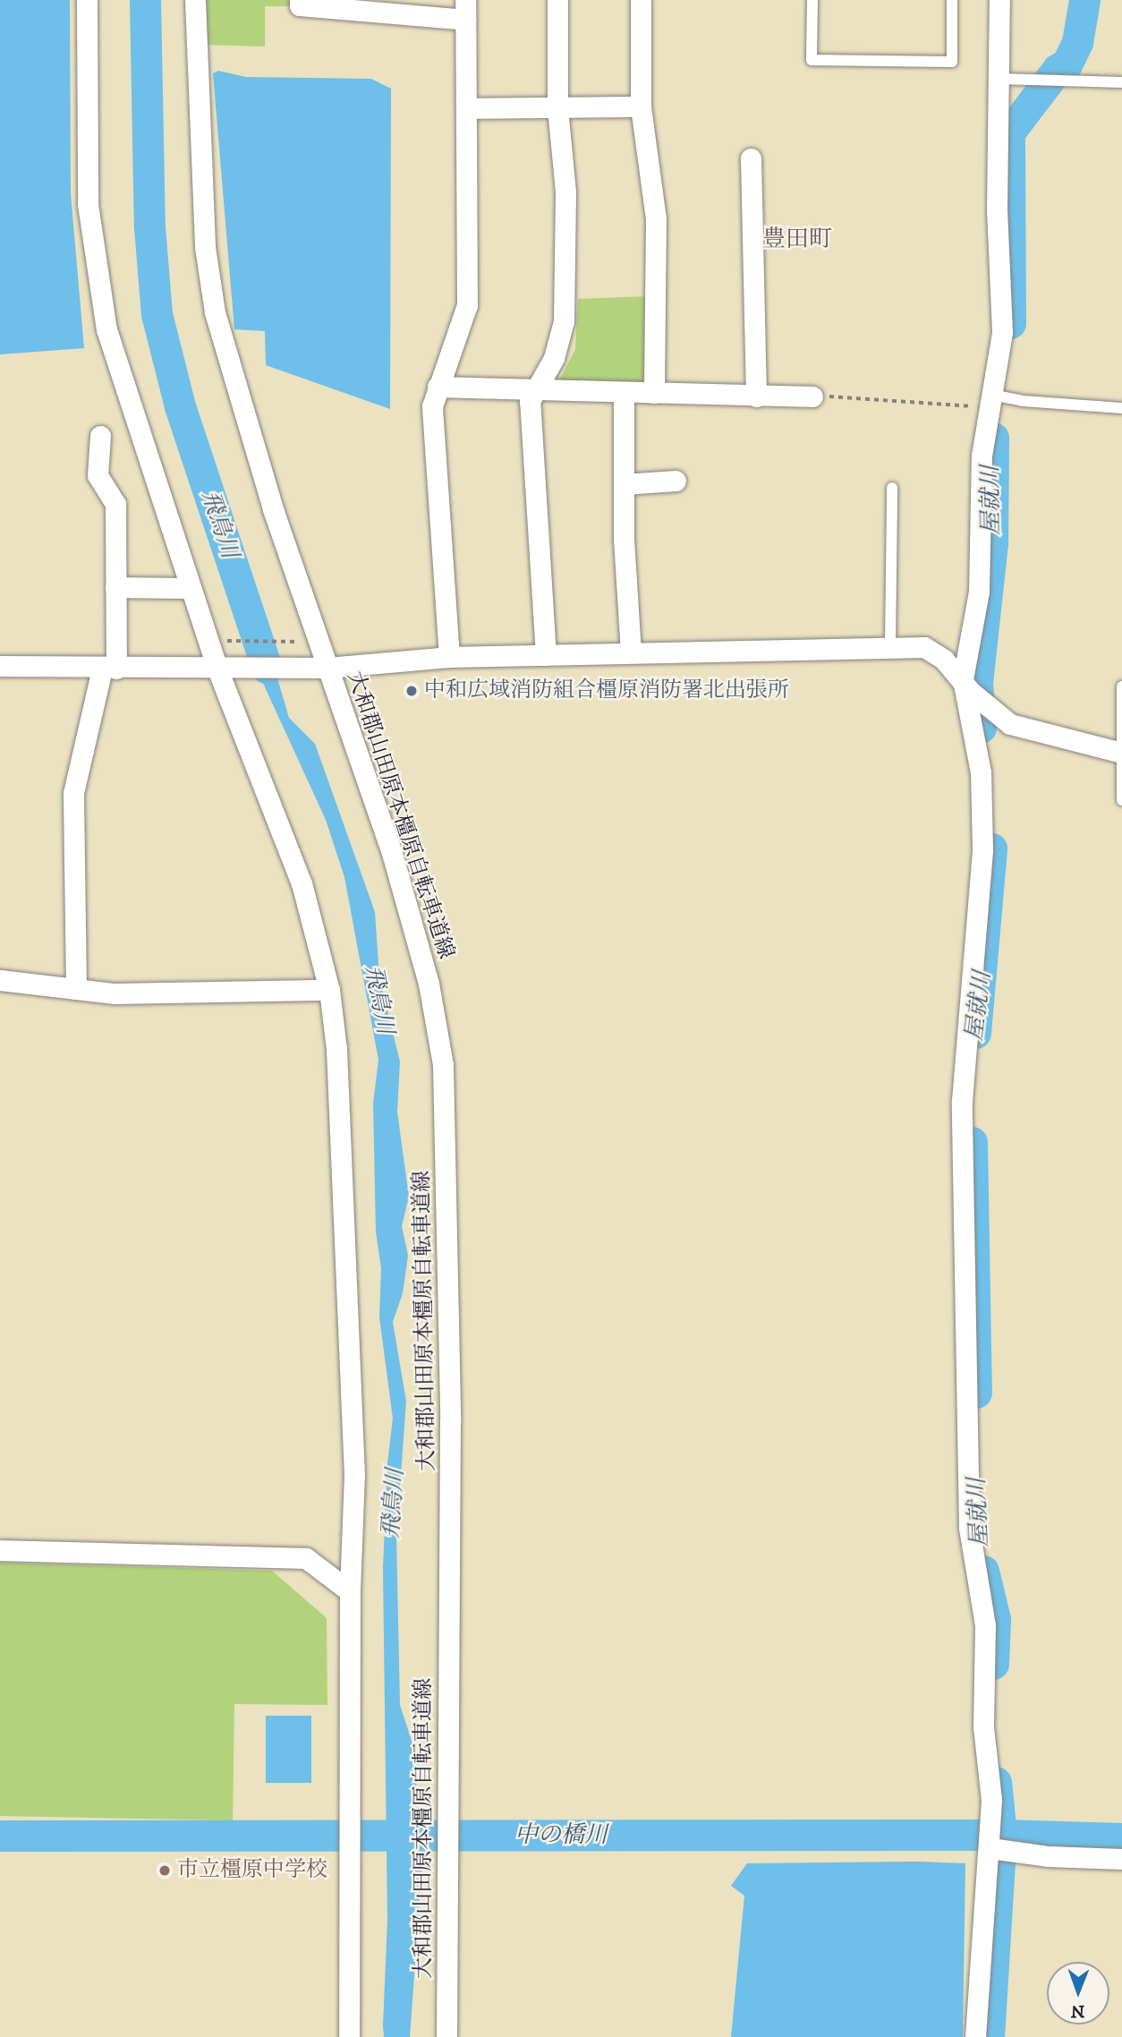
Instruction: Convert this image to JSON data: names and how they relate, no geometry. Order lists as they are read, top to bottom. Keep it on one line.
{"streets":{"street":["大和郡山田原本橿原自転車道線"]},"districts":["豊田町"],"water":["屋就川","飛鳥川","中の橋川"],"places":["中和広域消防組合橿原消防署北出張所","市立橿原中学校"],"north":"bottom"}
